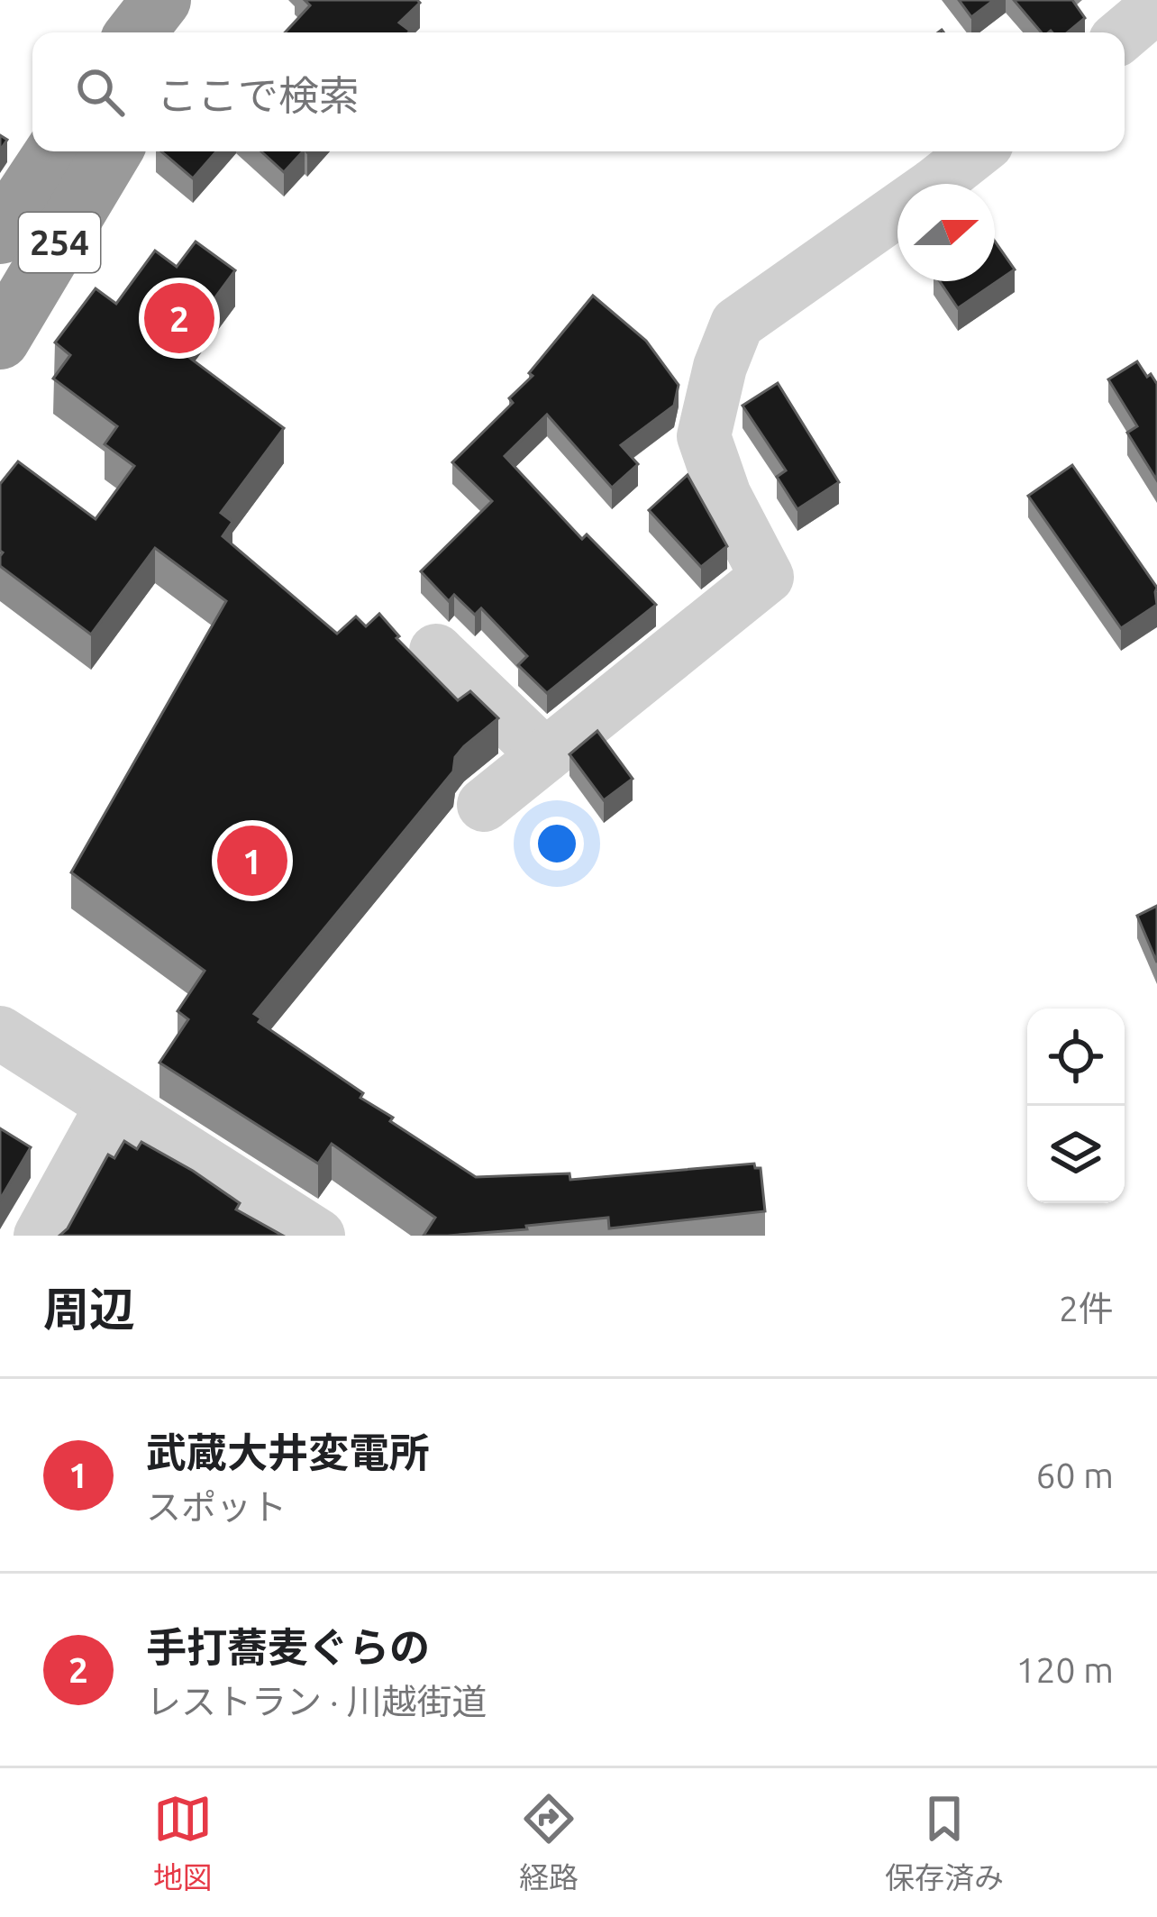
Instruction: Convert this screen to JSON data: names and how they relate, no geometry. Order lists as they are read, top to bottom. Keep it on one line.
{"streets":{"highway":["254"]},"north":"right","page":{"search":"ここで検索","pins":["2","1"],"heading":["周辺","2件"],"list":[{"mark":"1","name":"武蔵大井変電所","note":"スポット","value":"60 m"},{"mark":"2","name":"手打蕎麦ぐらの","note":"レストラン · 川越街道","value":"120 m"}],"nav":["地図","経路","保存済み"]}}
